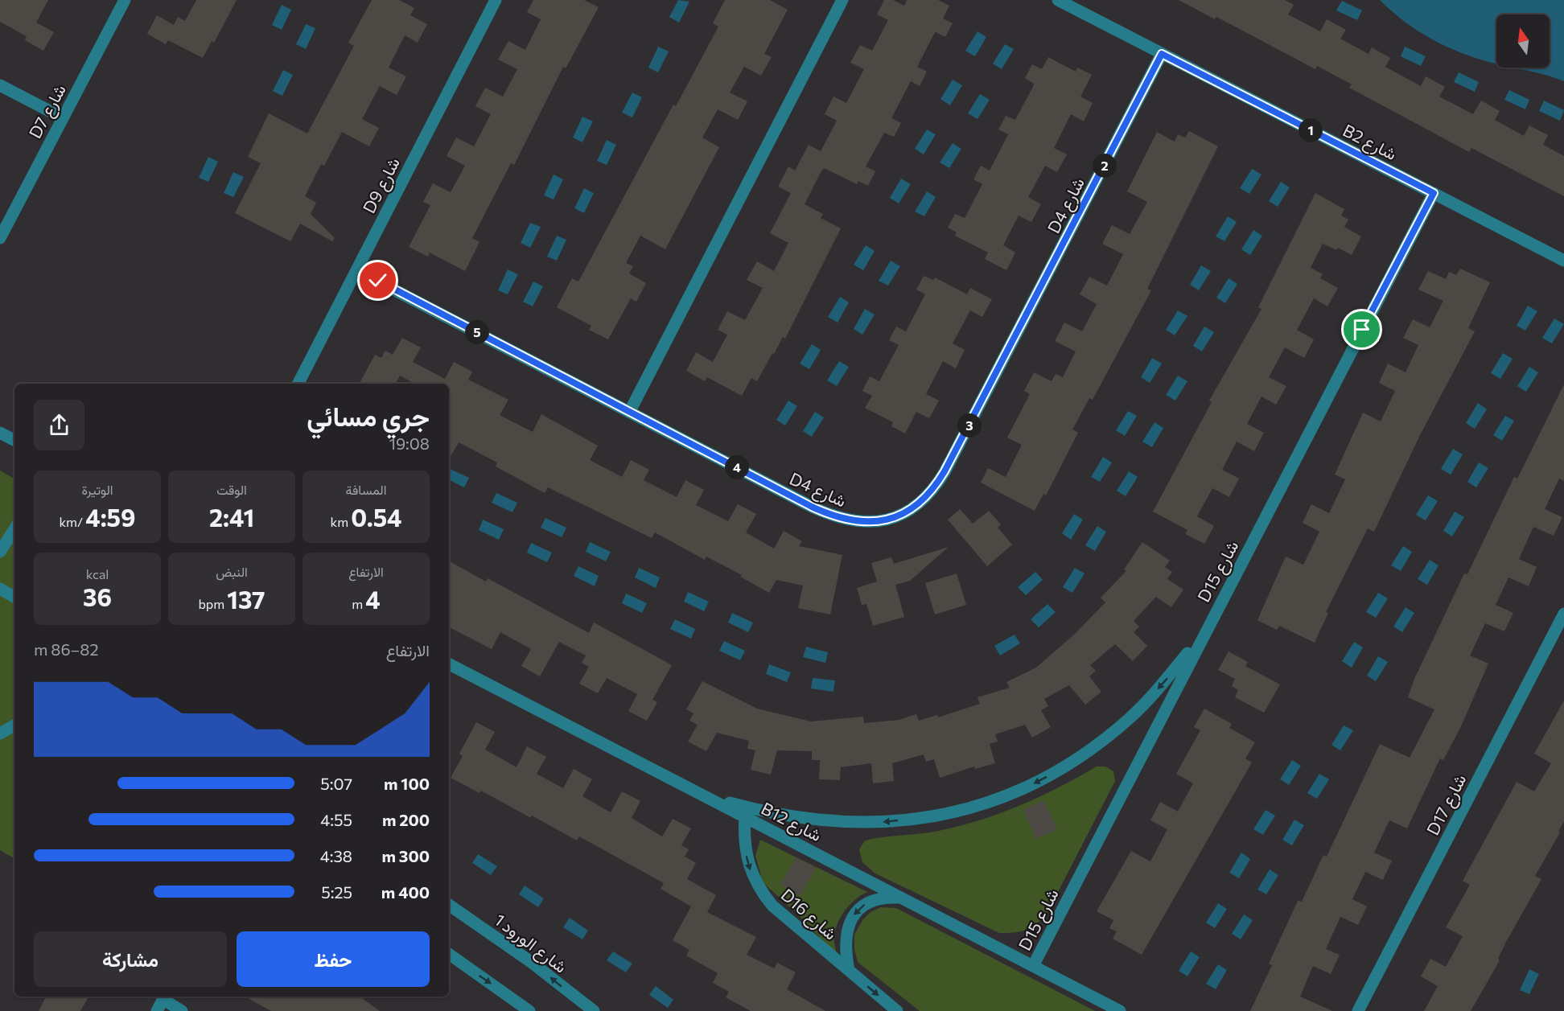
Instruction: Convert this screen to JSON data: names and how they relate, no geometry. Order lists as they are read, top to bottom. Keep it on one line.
{"streets":{"street":["D7 شارع","B2 شارع","D9 شارع","D4 شارع","D15 شارع","D17 شارع","B12 شارع","D16 شارع","شارع الورود 1"]},"crossings":[["B2 شارع","D4 شارع"],["B2 شارع","D15 شارع"],["D9 شارع","D4 شارع"],["D15 شارع","B12 شارع"],["B12 شارع","D16 شارع"]],"one_way":["D16 شارع"],"north":"top","page":{"pins":["1","2","5","3","4"],"heading":["جري مسائي","19:08"],"stats":[["المسافة","0.54 km"],["الوقت","2:41"],["الوتيرة","4:59 /km"],["الارتفاع","4 m"],["النبض","137 bpm"],["kcal","36"]],"chart":["الارتفاع","82–86 m"],"list":[{"name":"100 m","note":"5:07"},{"name":"200 m","note":"4:55"},{"name":"300 m","note":"4:38"},{"name":"400 m","note":"5:25"}],"buttons":["حفظ","مشاركة"]}}
